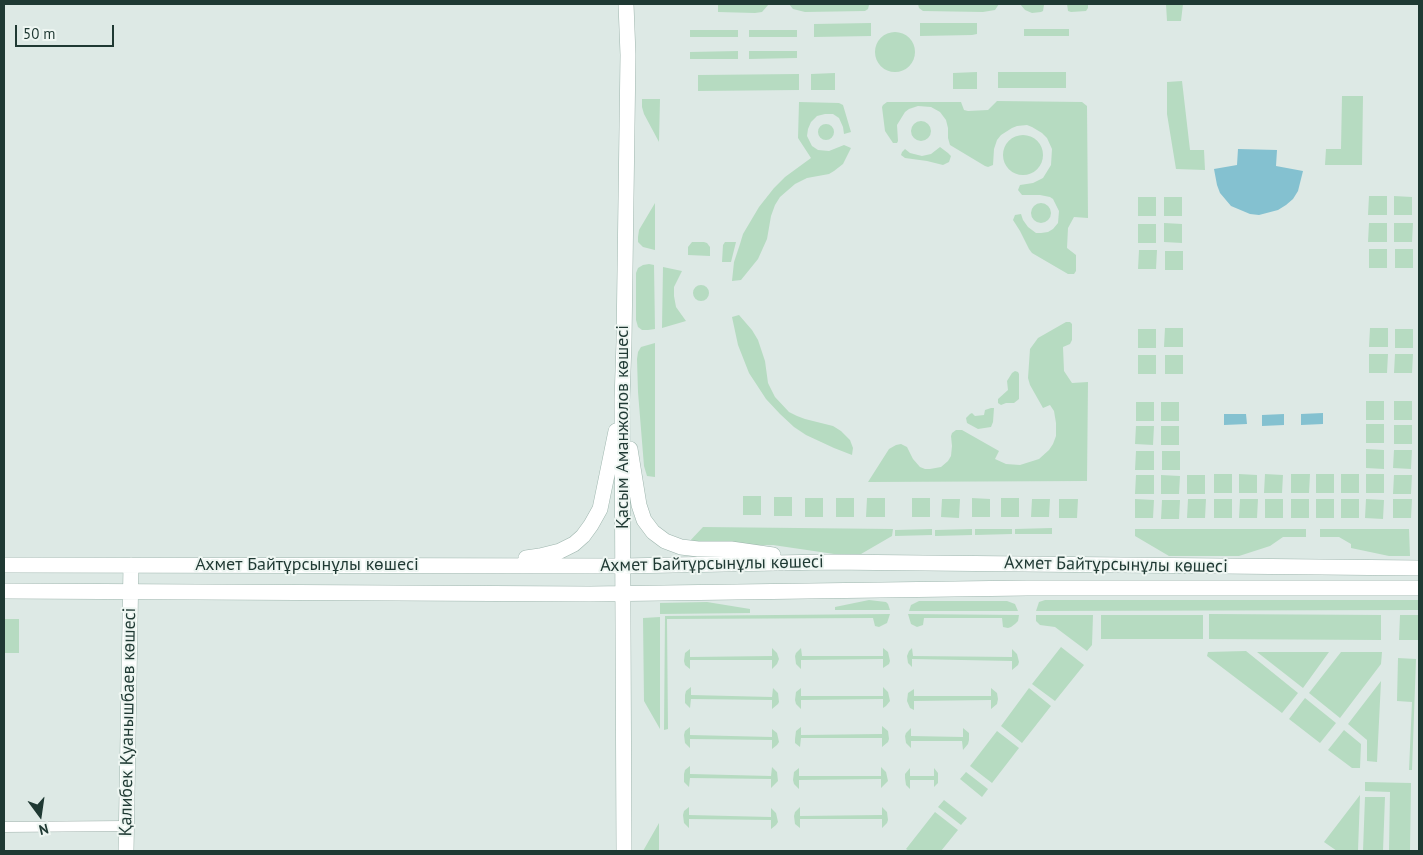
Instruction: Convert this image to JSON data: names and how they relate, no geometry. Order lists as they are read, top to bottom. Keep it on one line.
{"streets":{"street":["Қасым Аманжолов көшесі","Ахмет Байтұрсынұлы көшесі","Қалибек Қуанышбаев көшесі"]},"crossings":[["Қасым Аманжолов көшесі","Ахмет Байтұрсынұлы көшесі"],["Ахмет Байтұрсынұлы көшесі","Қалибек Қуанышбаев көшесі"]],"scale_bar":"50 m","north":"bottom"}
